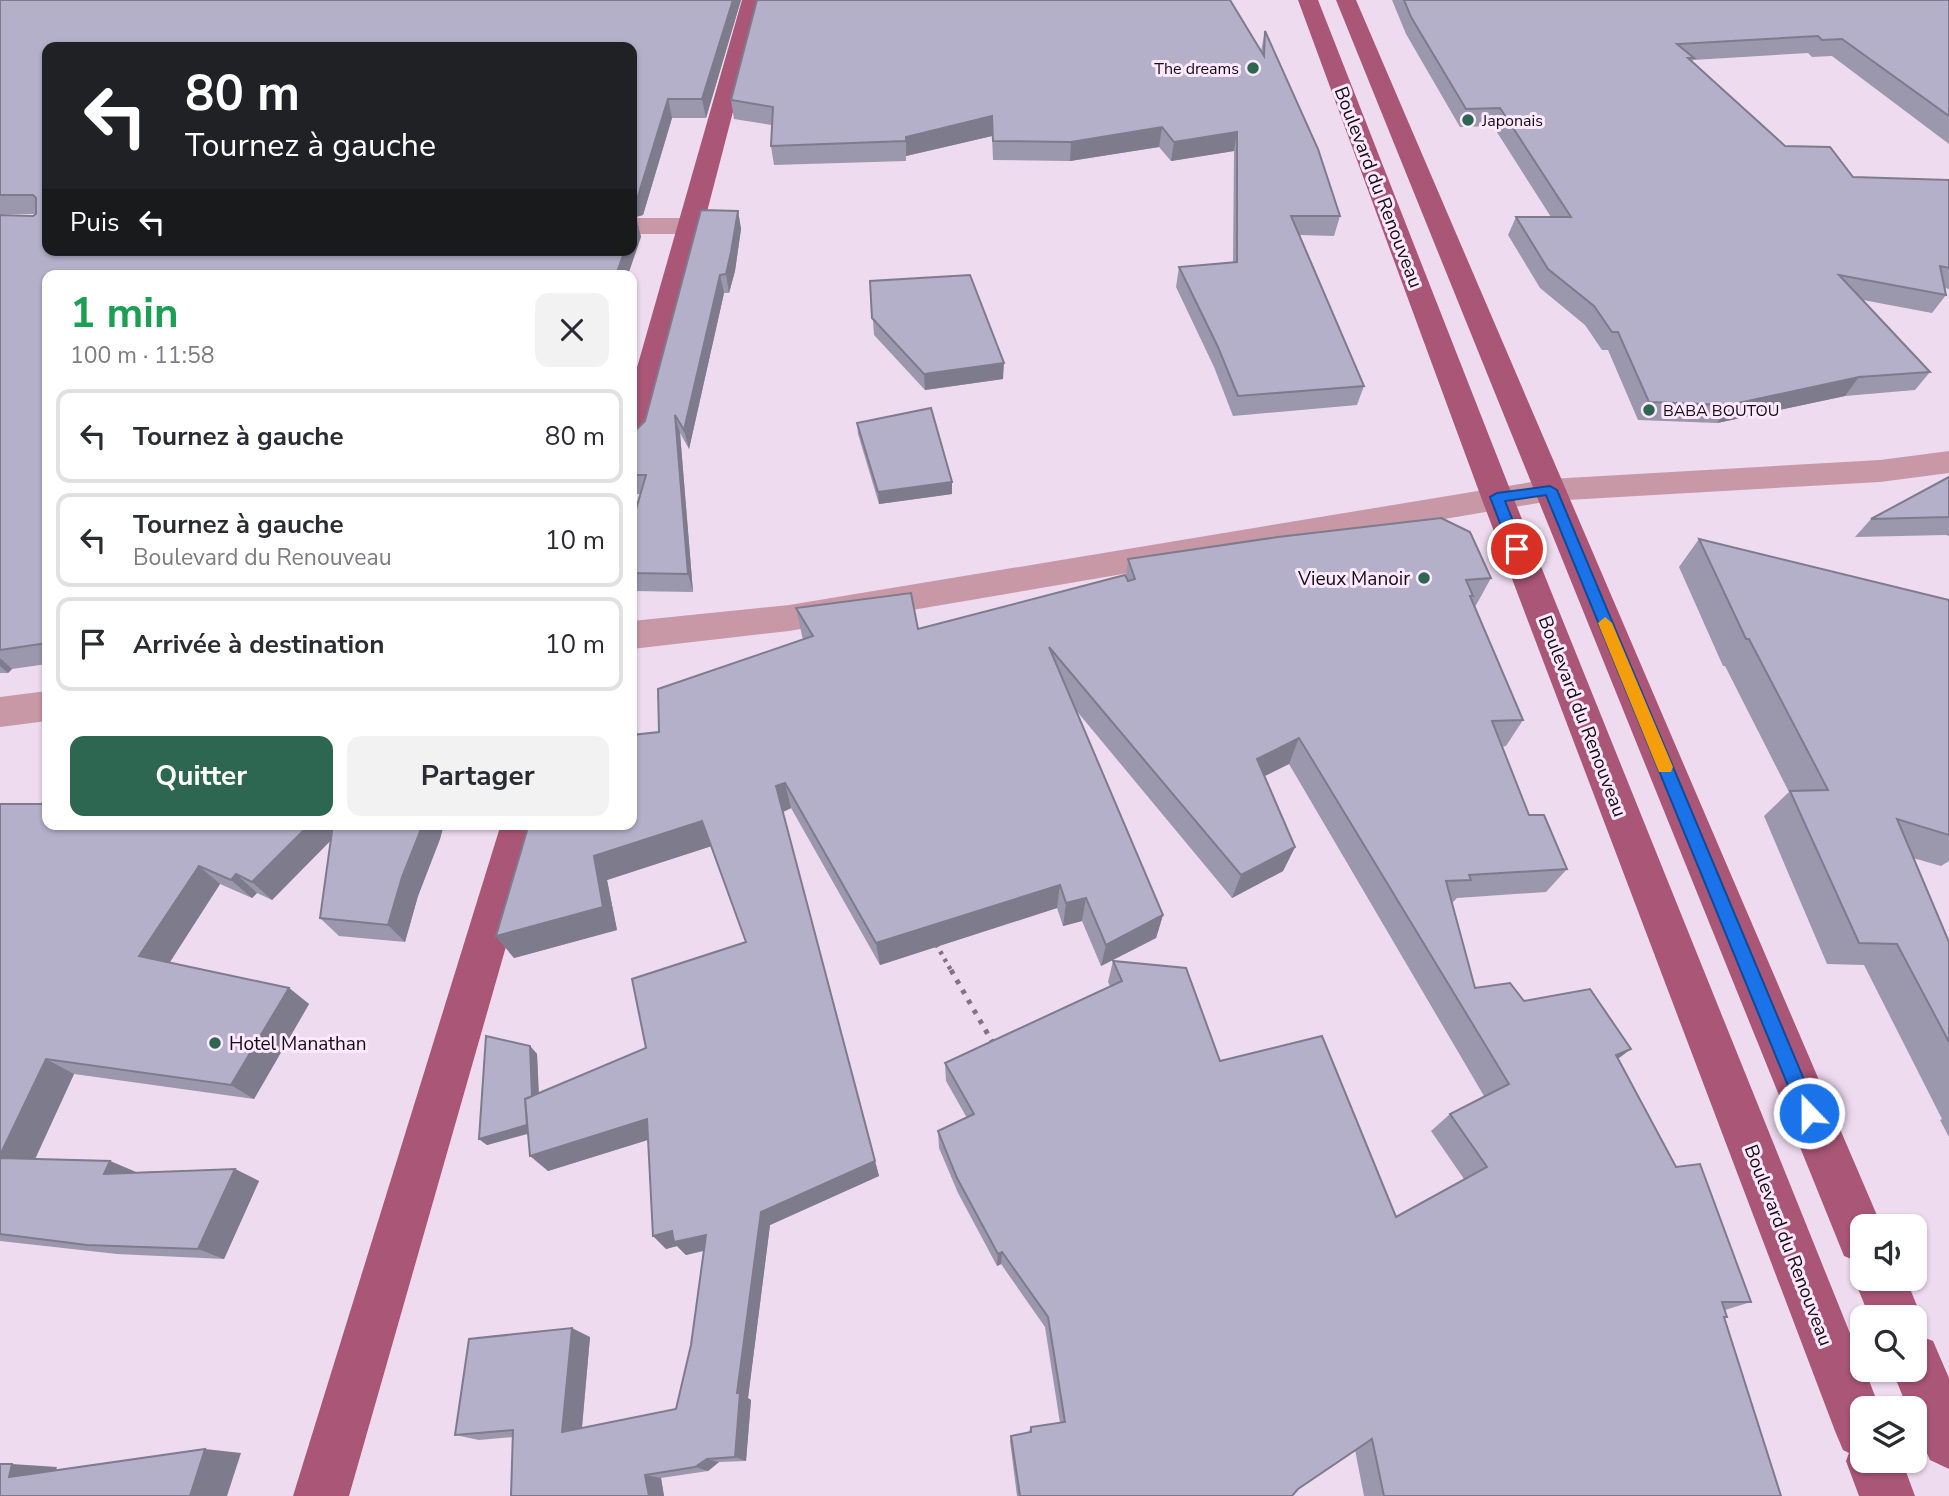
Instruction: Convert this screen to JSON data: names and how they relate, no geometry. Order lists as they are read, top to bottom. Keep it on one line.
{"streets":{"main road":["Boulevard du Renouveau"]},"places":["The dreams","Japonais","BABA BOUTOU","Vieux Manoir","Hotel Manathan"],"page":{"turn":["80 m","Tournez à gauche"],"then":"Puis","heading":["1 min","100 m · 11:58"],"list":[{"name":"Tournez à gauche","value":"80 m"},{"name":"Tournez à gauche","note":"Boulevard du Renouveau","value":"10 m"},{"name":"Arrivée à destination","value":"10 m"}],"buttons":["Quitter","Partager"]}}
